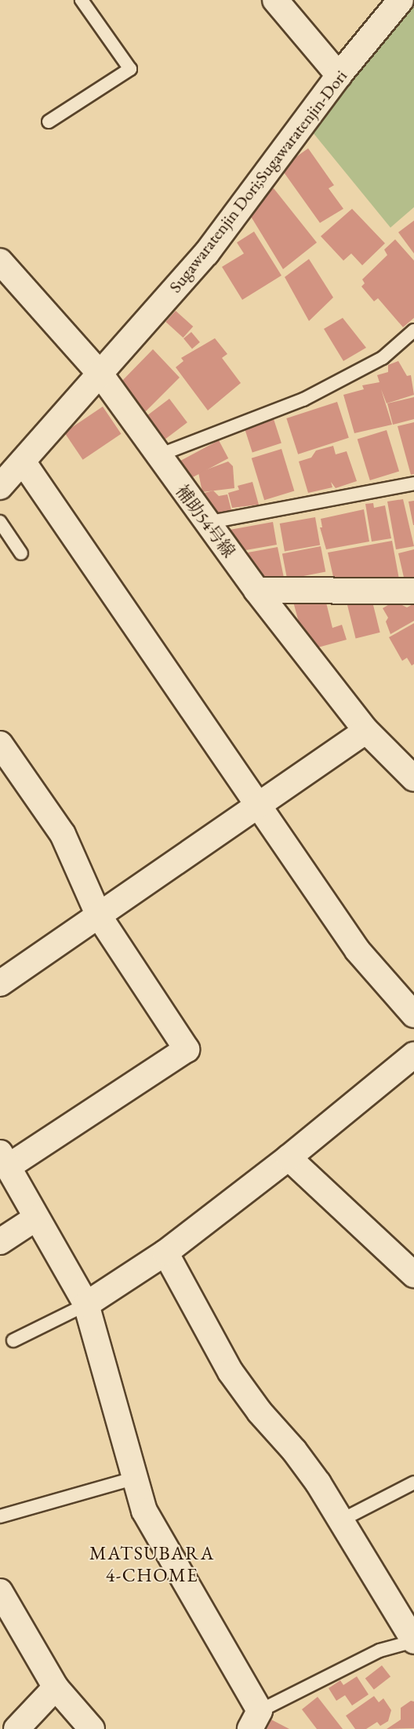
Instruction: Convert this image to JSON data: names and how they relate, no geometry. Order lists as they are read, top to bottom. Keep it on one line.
{"streets":{"street":["Sugawaratenjin Dori;Sugawaratenjin-Dori","補助54号線"]},"crossings":[["Sugawaratenjin Dori;Sugawaratenjin-Dori","補助54号線"]],"districts":["MATSUBARA 4-CHOME"]}
